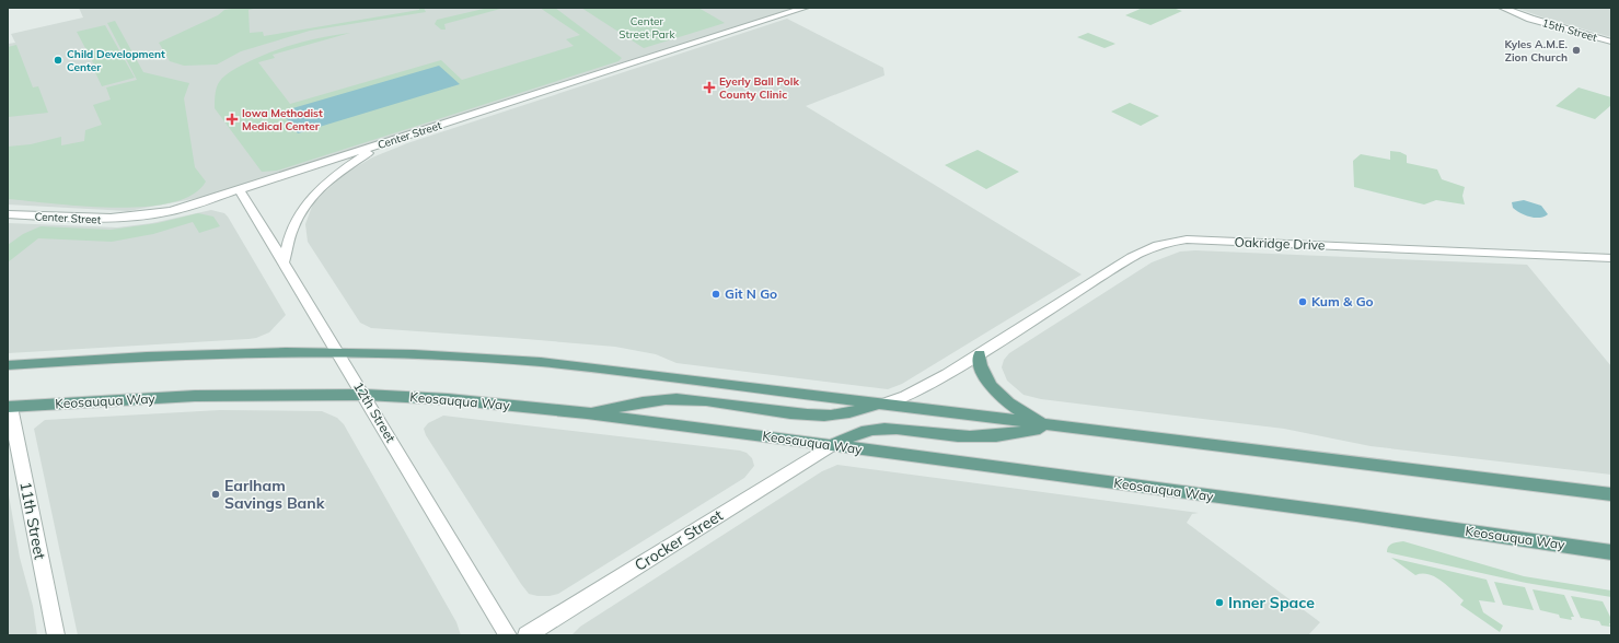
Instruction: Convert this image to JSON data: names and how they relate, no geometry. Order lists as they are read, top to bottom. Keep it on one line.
{"streets":{"main road":["Keosauqua Way"],"street":["15th Street","Center Street","Oakridge Drive","12th Street","11th Street","Crocker Street"]},"crossings":[["Center Street","12th Street"],["Keosauqua Way","12th Street"],["Keosauqua Way","11th Street"],["Keosauqua Way","Crocker Street"]],"parks":["Center Street Park"],"places":{"other":["Kyles A.M.E. Zion Church","Child Development Center","Git N Go","Kum & Go","Earlham Savings Bank","Inner Space"],"health":["Eyerly Ball Polk County Clinic","Iowa Methodist Medical Center"]}}
